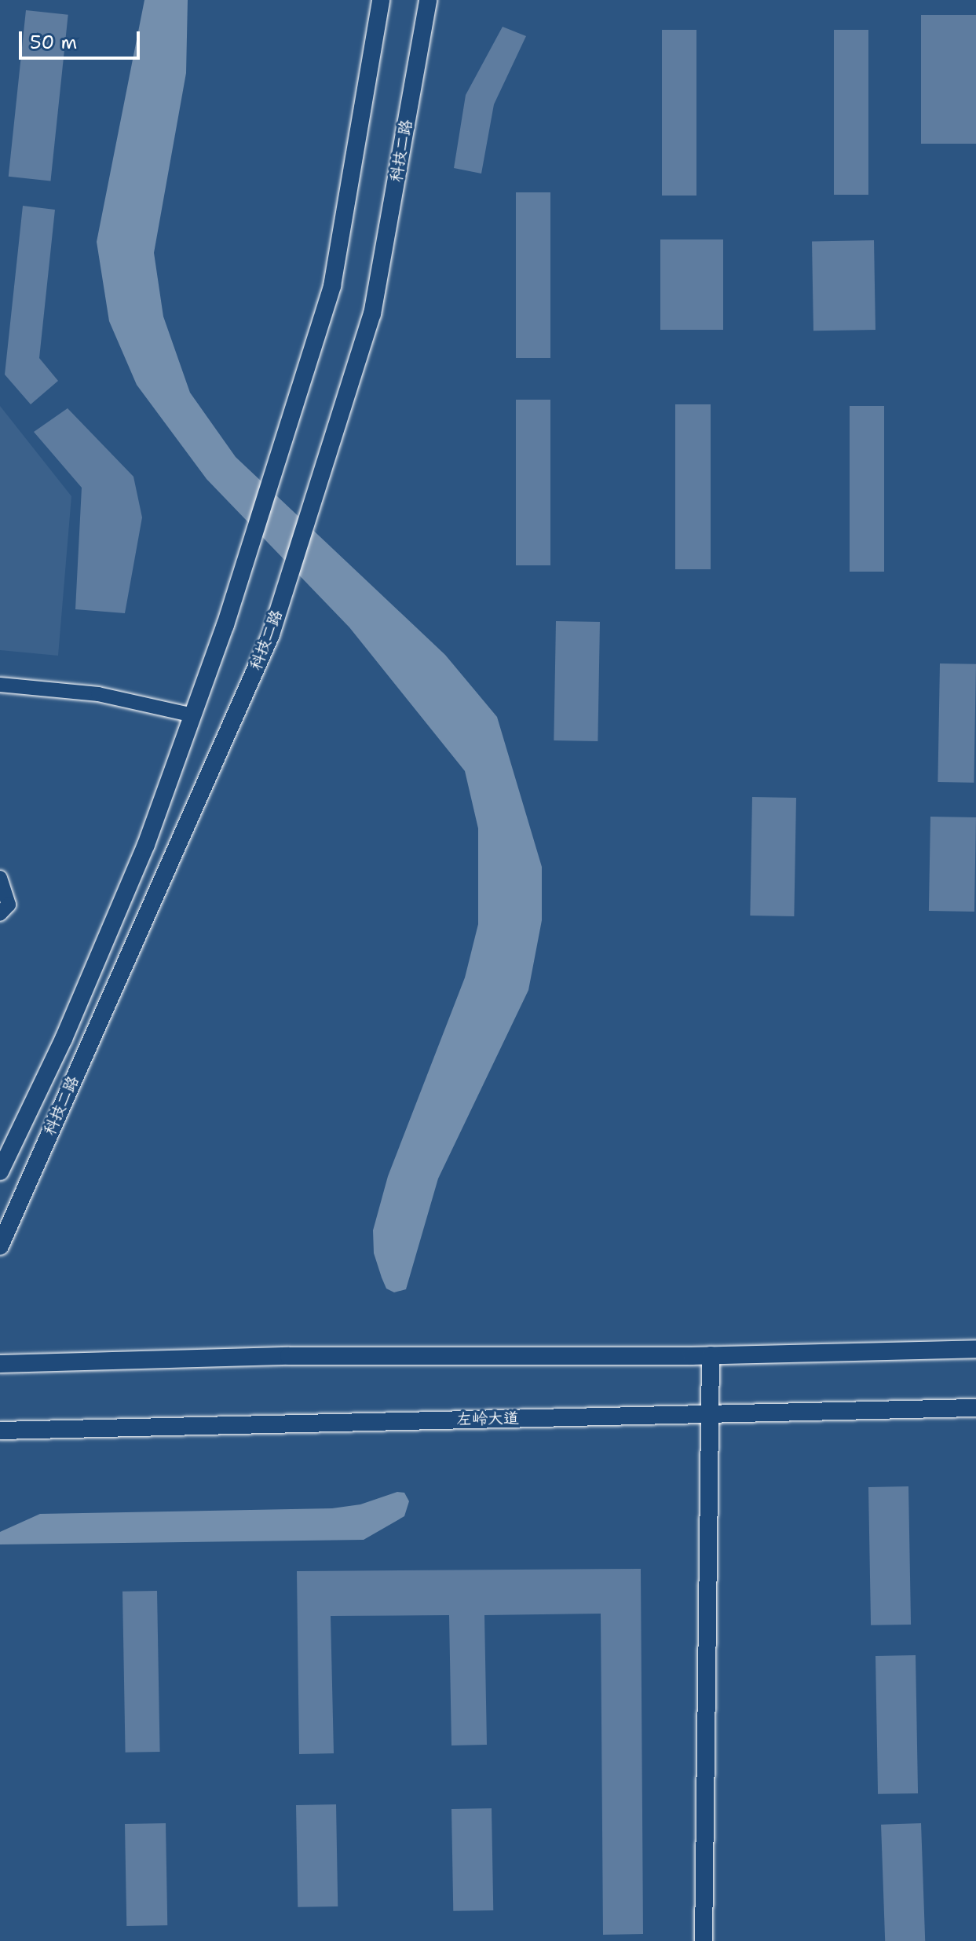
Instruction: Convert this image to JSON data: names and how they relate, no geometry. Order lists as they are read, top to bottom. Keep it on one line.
{"streets":{"street":["科技二路","左岭大道"]},"scale_bar":"50 m"}
